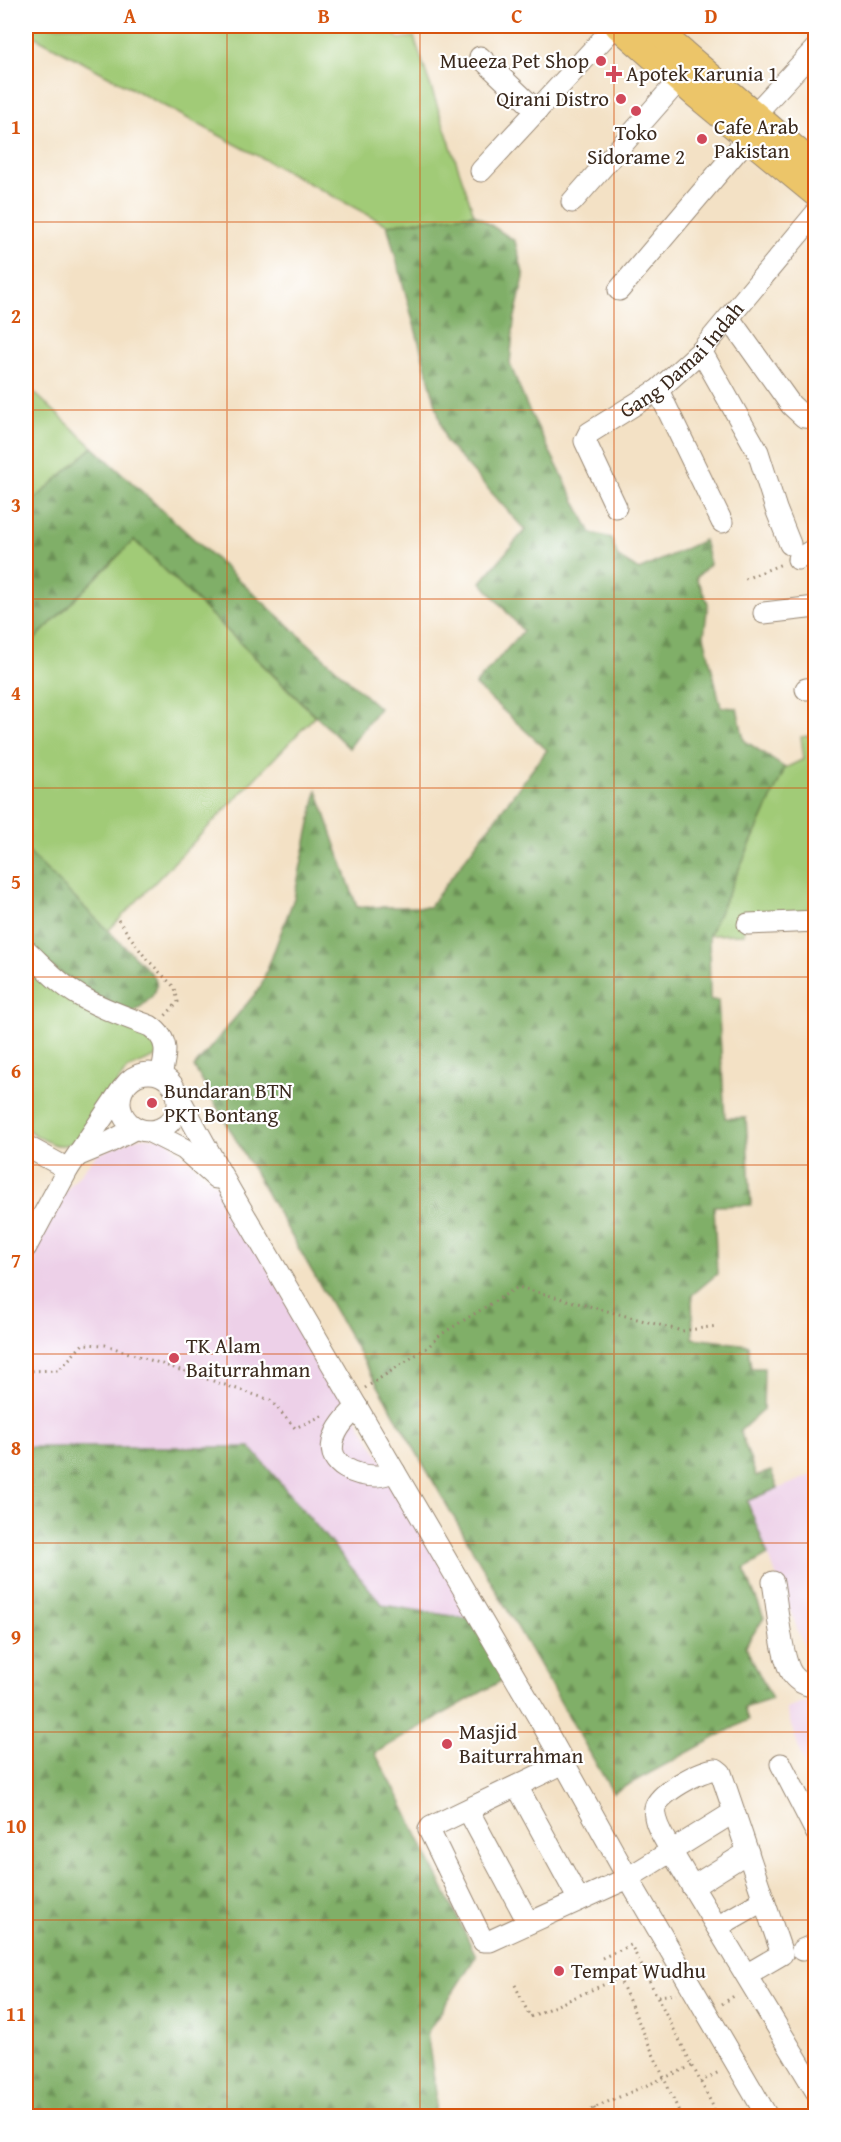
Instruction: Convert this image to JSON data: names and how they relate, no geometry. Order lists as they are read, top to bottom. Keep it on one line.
{"streets":{"street":["Gang Damai Indah"]},"places":{"other":["Mueeza Pet Shop","Qirani Distro","Toko Sidorame 2","Cafe Arab Pakistan","Bundaran BTN PKT Bontang","TK Alam Baiturrahman","Masjid Baiturrahman","Tempat Wudhu"],"health":["Apotek Karunia 1"]},"grid":{"columns":["A","B","C","D"],"rows":["1","2","3","4","5","6","7","8","9","10","11"]}}
